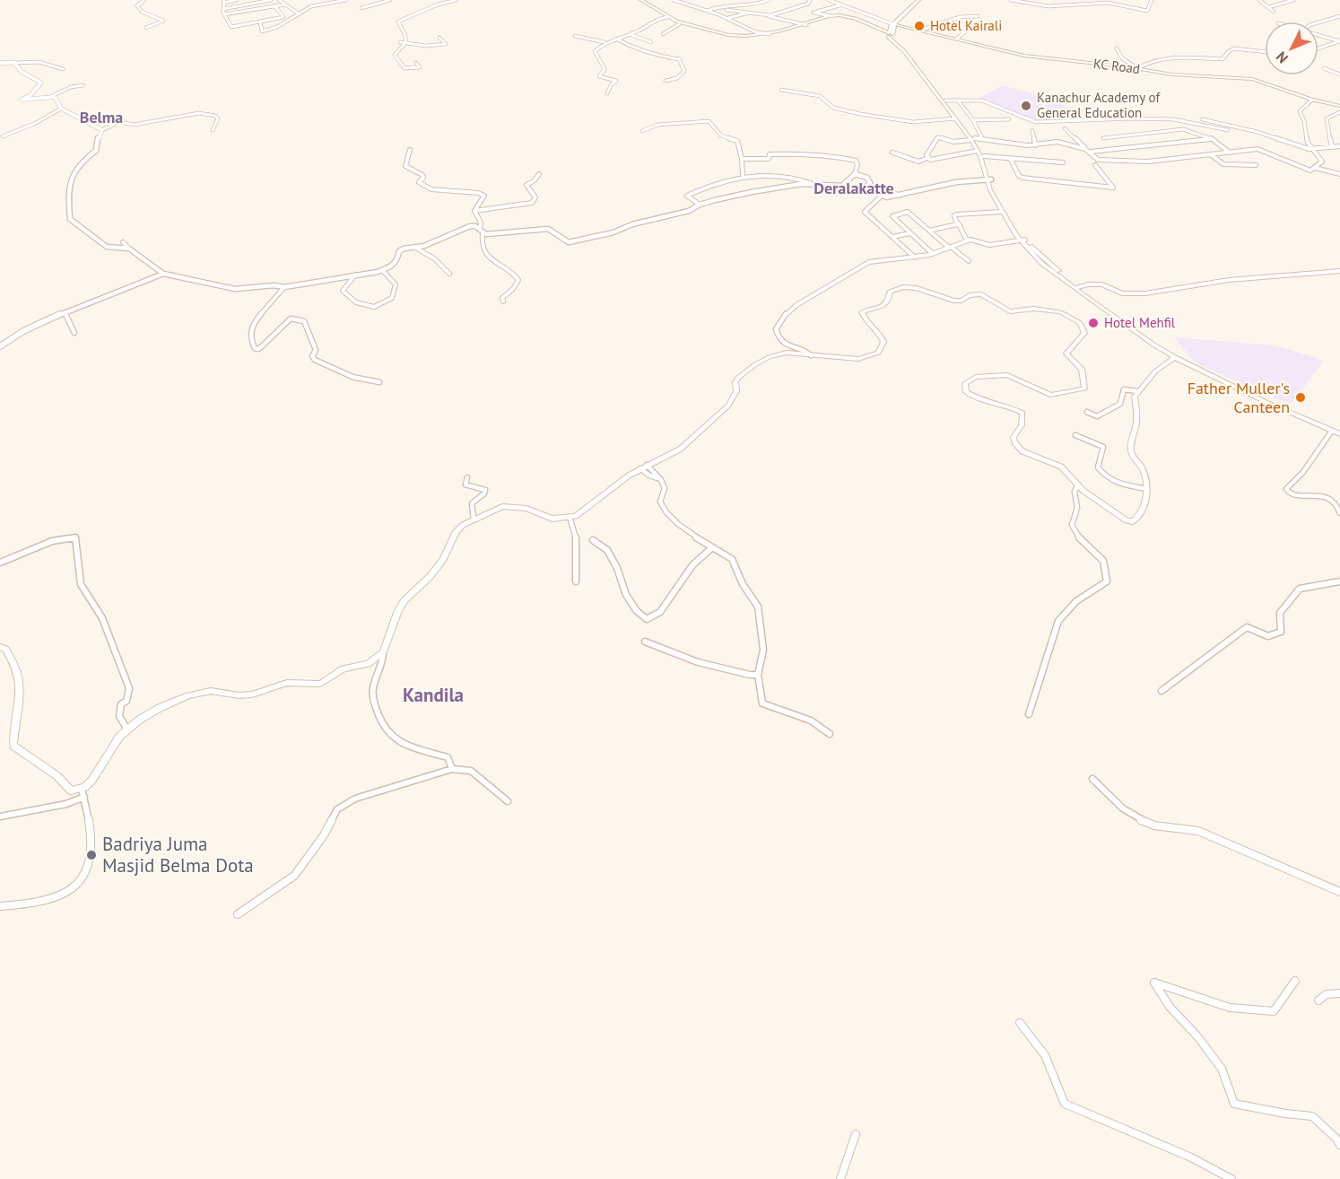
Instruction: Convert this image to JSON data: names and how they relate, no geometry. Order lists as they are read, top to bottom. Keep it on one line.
{"streets":{"main road":["KC Road"]},"districts":["Belma","Deralakatte","Kandila"],"places":["Hotel Kairali","Kanachur Academy of General Education","Hotel Mehfil","Father Muller's Canteen","Badriya Juma Masjid Belma Dota"],"north":"bottom left"}
